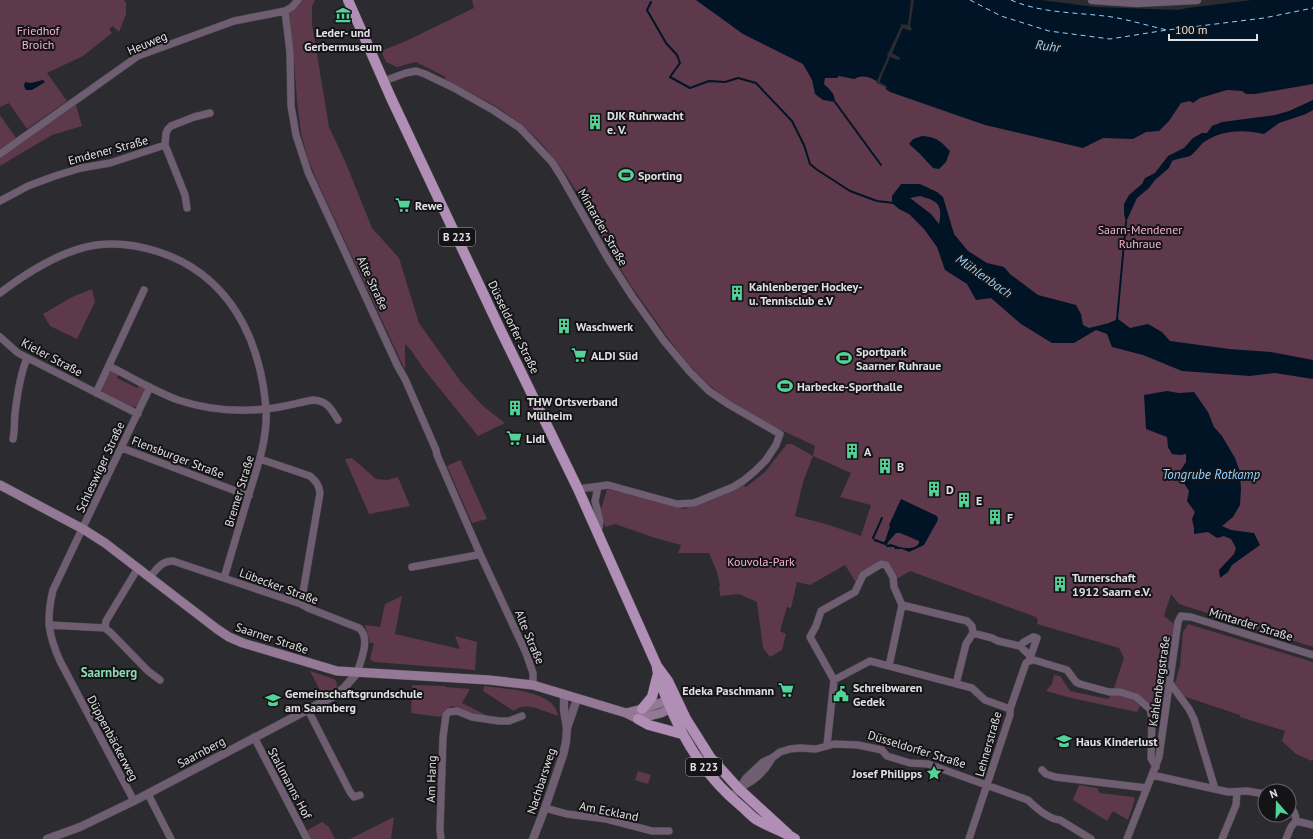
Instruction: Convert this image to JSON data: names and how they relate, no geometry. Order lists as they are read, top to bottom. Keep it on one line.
{"streets":{"main road":["B 223","Düsseldorfer Straße","Saarner Straße"],"street":["Heuweg","Emdener Straße","Mintarder Straße","Alte Straße","Kieler Straße","Flensburger Straße","Schleswiger Straße","Bremer Straße","Lübecker Straße","Kahlenbergstraße","Düppenbäckerweg","Lehnerstraße","Saarnberg","Am Hang","Nachbarsweg","Stallmanns Hof","Am Eckland"]},"crossings":[["Heuweg","Alte Straße"],["Mintarder Straße","Düsseldorfer Straße"],["Mintarder Straße","Kahlenbergstraße"],["B 223","Düsseldorfer Straße"],["Alte Straße","Saarner Straße"],["Düsseldorfer Straße","Lehnerstraße"],["Kieler Straße","Schleswiger Straße"],["Flensburger Straße","Schleswiger Straße"],["Flensburger Straße","Bremer Straße"],["Schleswiger Straße","Saarner Straße"],["Schleswiger Straße","Düppenbäckerweg"],["Bremer Straße","Lübecker Straße"],["Lübecker Straße","Saarner Straße"],["Lübecker Straße","Saarnberg"],["Saarner Straße","Düppenbäckerweg"],["Saarner Straße","Saarnberg"],["Düppenbäckerweg","Saarnberg"],["Saarnberg","Stallmanns Hof"],["Nachbarsweg","Am Eckland"]],"districts":["Saarnberg"],"water":["Ruhr","Mühlenbach","Tongrube Rotkamp"],"parks":["Friedhof Broich","Saarn-Mendener Ruhraue","Kouvola-Park"],"places":{"museum":["Leder- und Gerbermuseum"],"building":["DJK Ruhrwacht e. V.","Kahlenberger Hockey- u. Tennisclub e.V","Waschwerk","THW Ortsverband Mülheim","A","B","D","E","F","Turnerschaft 1912 Saarn e.V."],"sports":["Sporting","Sportpark Saarner Ruhraue","Harbecke-Sporthalle"],"supermarket":["Rewe","ALDI Süd","Lidl","Edeka Paschmann"],"public building":["Schreibwaren Gedek"],"school or university":["Gemeinschaftsgrundschule am Saarnberg","Haus Kinderlust"],"place":["Josef Philipps"]},"scale_bar":"100 m","north":"top"}
